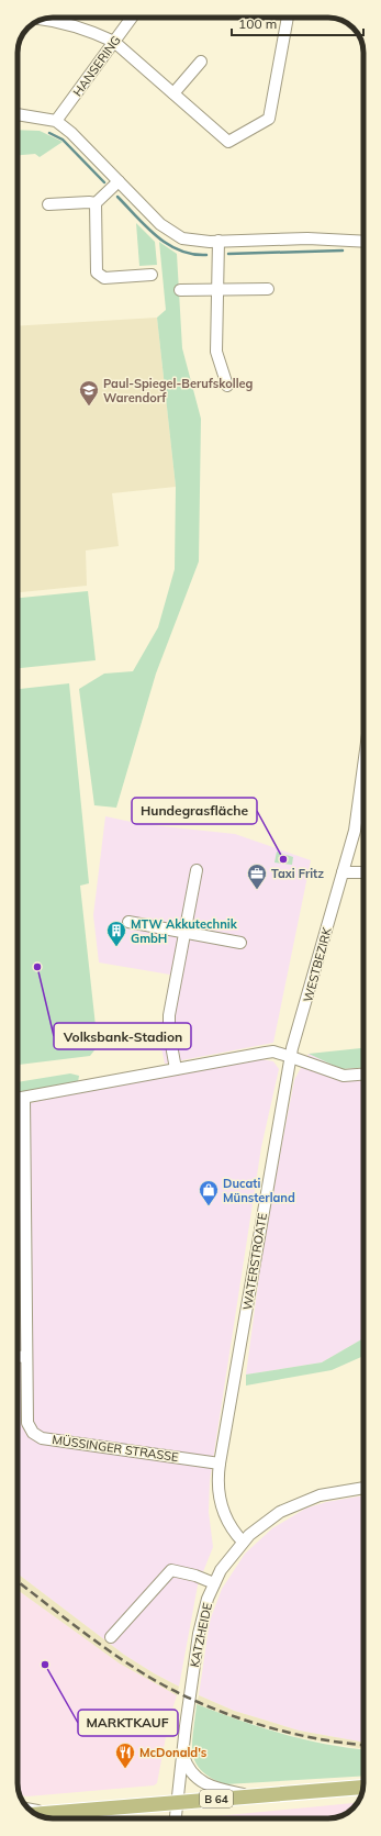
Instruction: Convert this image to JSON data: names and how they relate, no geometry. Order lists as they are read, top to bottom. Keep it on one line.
{"streets":{"main road":["B 64"],"street":["HANSERING","WESTBEZIRK","WATERSTROATE","MÜSSINGER STRASSE","KATZHEIDE"]},"crossings":[["WESTBEZIRK","WATERSTROATE"],["WATERSTROATE","MÜSSINGER STRASSE"],["WATERSTROATE","KATZHEIDE"],["KATZHEIDE","B 64"]],"places":{"school or university":["Paul-Spiegel-Berufskolleg Warendorf"],"other":["Hundegrasfläche","Volksbank-Stadion","MARKTKAUF"],"office":["Taxi Fritz"],"building":["MTW Akkutechnik GmbH"],"shop":["Ducati Münsterland"],"restaurant":["McDonald's"]},"scale_bar":"100 m"}
